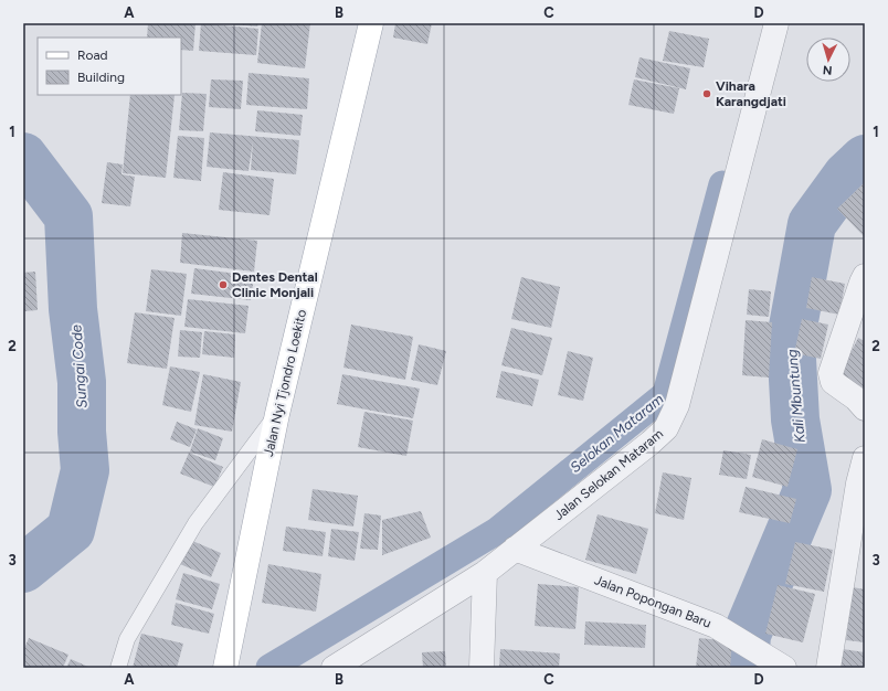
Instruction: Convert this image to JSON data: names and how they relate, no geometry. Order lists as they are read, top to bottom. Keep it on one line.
{"streets":{"main road":["Jalan Nyi Tjondro Loekito"],"street":["Jalan Selokan Mataram","Jalan Popongan Baru"]},"crossings":[["Jalan Selokan Mataram","Jalan Popongan Baru"]],"water":["Sungai Code","Kali Mbuntung","Selokan Mataram"],"places":["Vihara Karangdjati","Dentes Dental Clinic Monjali"],"legend":["Road","Building"],"north":"bottom","grid":{"columns":["A","B","C","D"],"rows":["1","2","3"]}}
